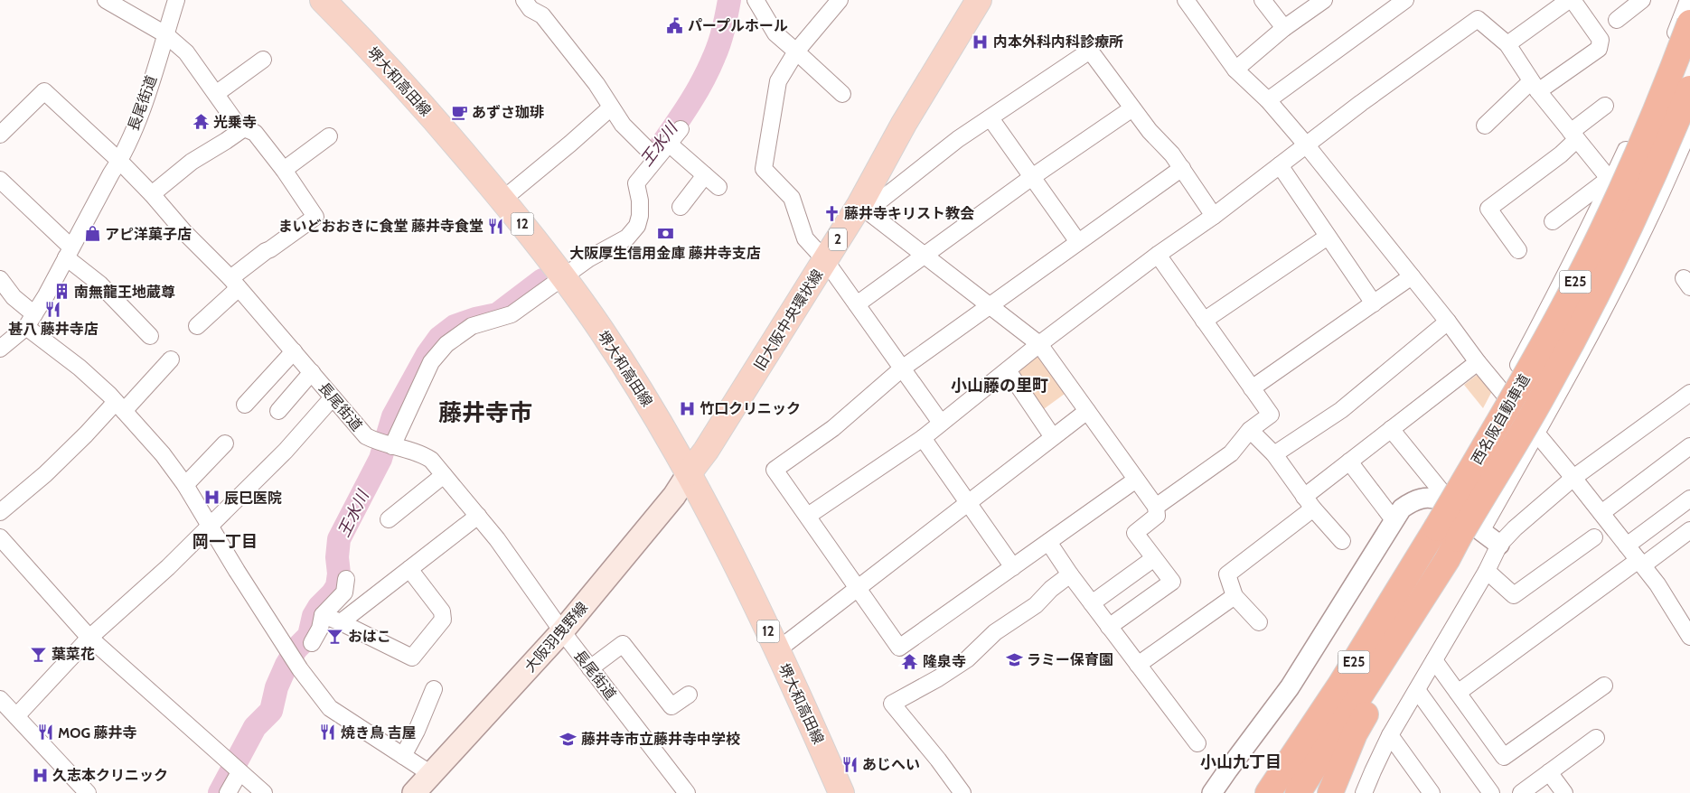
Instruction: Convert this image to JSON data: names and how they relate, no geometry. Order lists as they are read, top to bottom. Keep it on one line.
{"streets":{"highway":["E25","西名阪自動車道"],"main road":["堺大和高田線","12","2","旧大阪中央環状線","大阪羽曳野線"],"street":["長尾街道"]},"crossings":[["堺大和高田線","旧大阪中央環状線"],["堺大和高田線","大阪羽曳野線"],["長尾街道","大阪羽曳野線"],["旧大阪中央環状線","大阪羽曳野線"]],"districts":["小山藤の里町","藤井寺市","岡一丁目","小山九丁目"],"water":["王水川"],"places":{"public building":["パープルホール"],"hospital":["内本外科内科診療所","竹口クリニック","辰巳医院","久志本クリニック"],"cafe":["あずさ珈琲"],"temple":["光乗寺","隆泉寺"],"church":["藤井寺キリスト教会"],"restaurant":["まいどおおきに食堂 藤井寺食堂","甚八 藤井寺店","MOG 藤井寺","焼き鳥 吉屋","あじへい"],"shop":["アピ洋菓子店"],"bank":["大阪厚生信用金庫 藤井寺支店"],"building":["南無龍王地蔵尊"],"bar":["おはこ","葉菜花"],"school or university":["ラミー保育園","藤井寺市立藤井寺中学校"]}}
